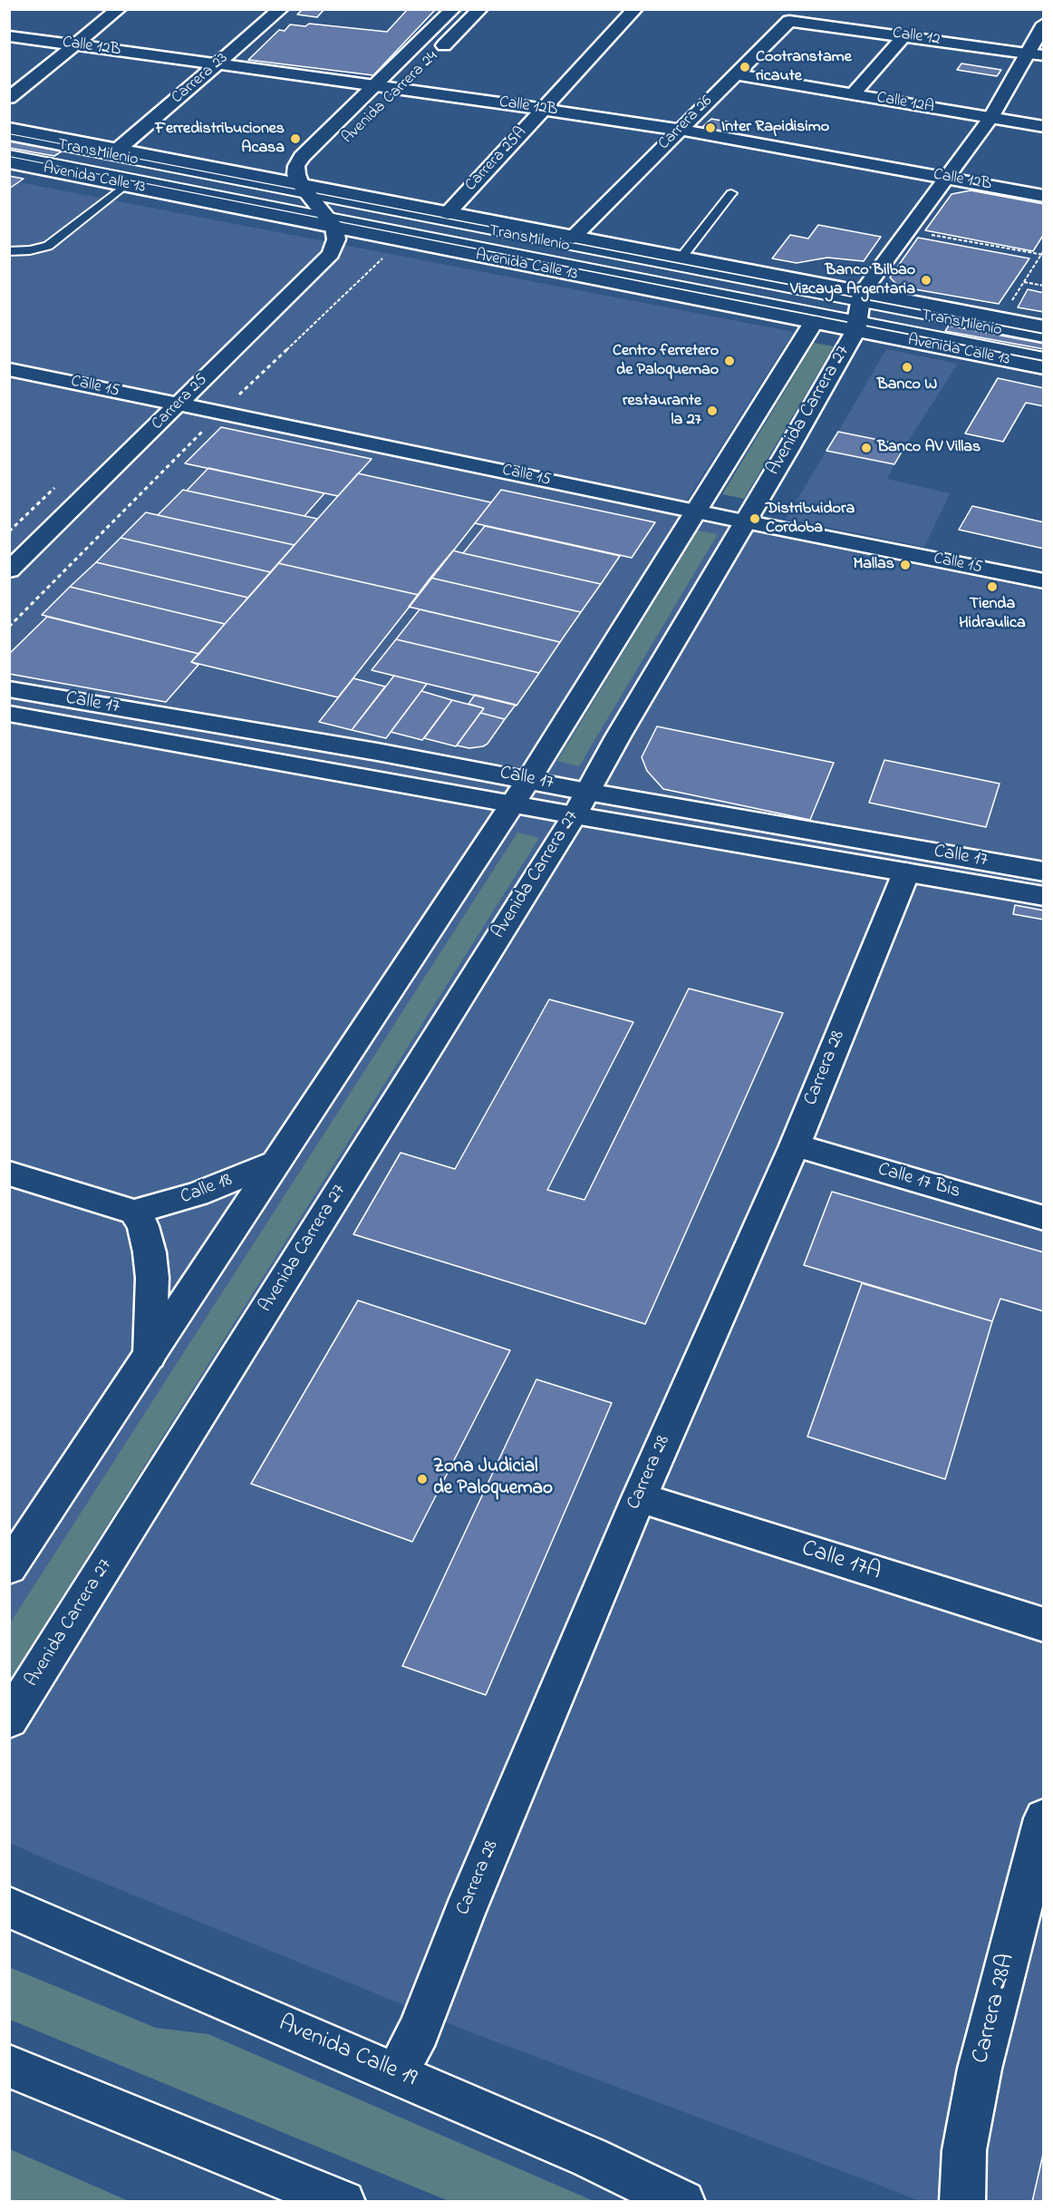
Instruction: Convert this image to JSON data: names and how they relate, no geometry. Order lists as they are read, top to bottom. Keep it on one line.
{"streets":{"street":["Calle 12","Calle 12B","Carrera 23","Avenida Carrera 24","Calle 12A","Carrera 26","Carrera 25A","Avenida Calle 13","Calle 15","Carrera 25","Avenida Carrera 27","Calle 17","Carrera 28","Calle 17 Bis","Calle 18","Calle 17A","Carrera 28A","Avenida Calle 19"],"lane":["TransMilenio"]},"crossings":[["Calle 12","Carrera 26"],["Calle 12","Avenida Carrera 27"],["Calle 12B","Carrera 23"],["Calle 12B","Avenida Carrera 24"],["Calle 12B","Carrera 26"],["Calle 12B","Carrera 25A"],["Calle 12B","Avenida Carrera 27"],["Carrera 23","Avenida Calle 13"],["Avenida Carrera 24","TransMilenio"],["Avenida Carrera 24","Avenida Calle 13"],["Calle 12A","Carrera 26"],["Calle 12A","Avenida Carrera 27"],["Carrera 26","Avenida Calle 13"],["TransMilenio","Avenida Calle 13"],["TransMilenio","Carrera 25"],["TransMilenio","Avenida Carrera 27"],["Carrera 25A","Avenida Calle 13"],["Avenida Calle 13","Carrera 25"],["Avenida Calle 13","Avenida Carrera 27"],["Calle 15","Carrera 25"],["Calle 15","Avenida Carrera 27"],["Avenida Carrera 27","Calle 17"],["Calle 17","Carrera 28"],["Carrera 28","Calle 17 Bis"],["Carrera 28","Calle 17A"],["Carrera 28","Avenida Calle 19"]],"places":["Cootranstame ricaute","Inter Rapidisimo","Ferredistribuciones Acasa","Banco Bilbao Vizcaya Argentaria","Centro ferretero de Paloquemao","Banco W","restaurante la 27","Banco AV Villas","Distribuidora Cordoba","Mallas","Tienda Hidraulica","Zona Judicial de Paloquemao"]}
